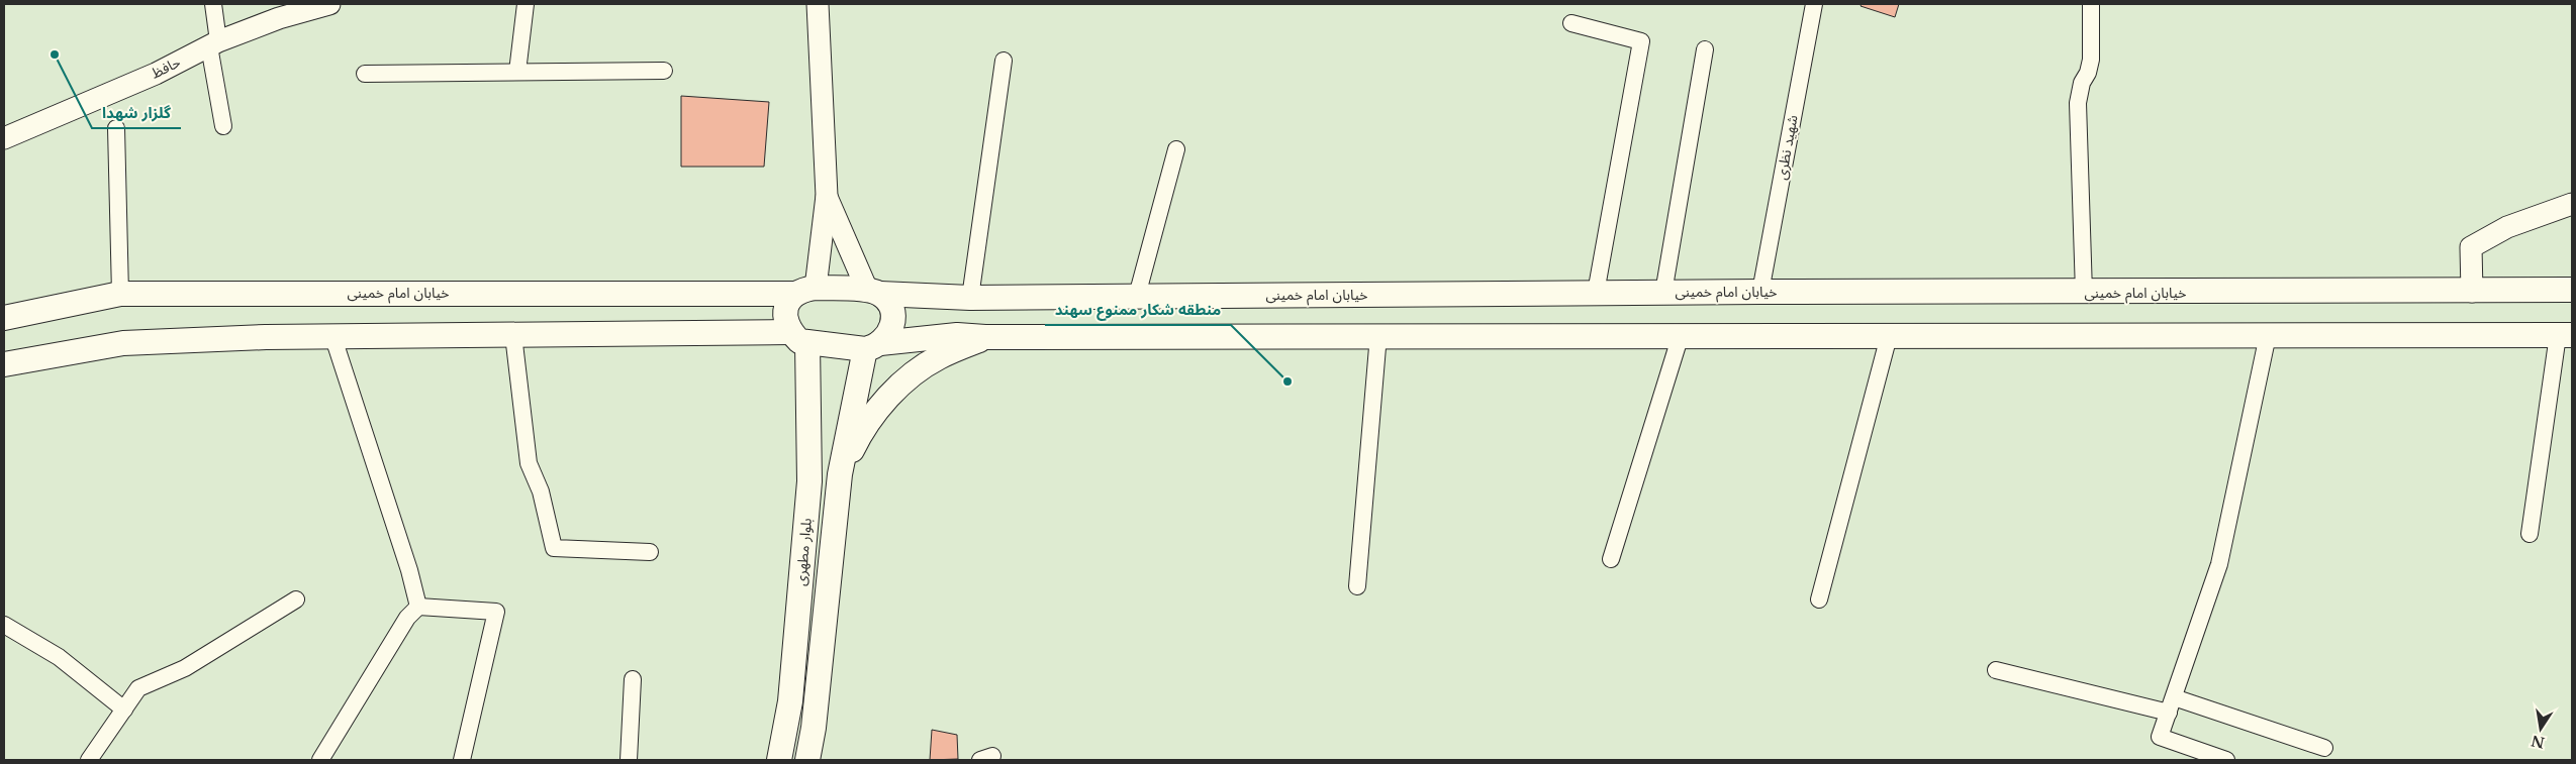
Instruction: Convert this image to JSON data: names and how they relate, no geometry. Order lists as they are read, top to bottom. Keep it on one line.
{"streets":{"main road":["خیابان امام خمینی","بلوار مطهری"],"street":["حافظ","شهید نظری"]},"crossings":[["شهید نظری","خیابان امام خمینی"],["خیابان امام خمینی","بلوار مطهری"]],"places":["گلزار شهدا","منطقه شکار ممنوع سهند"],"north":"bottom"}
